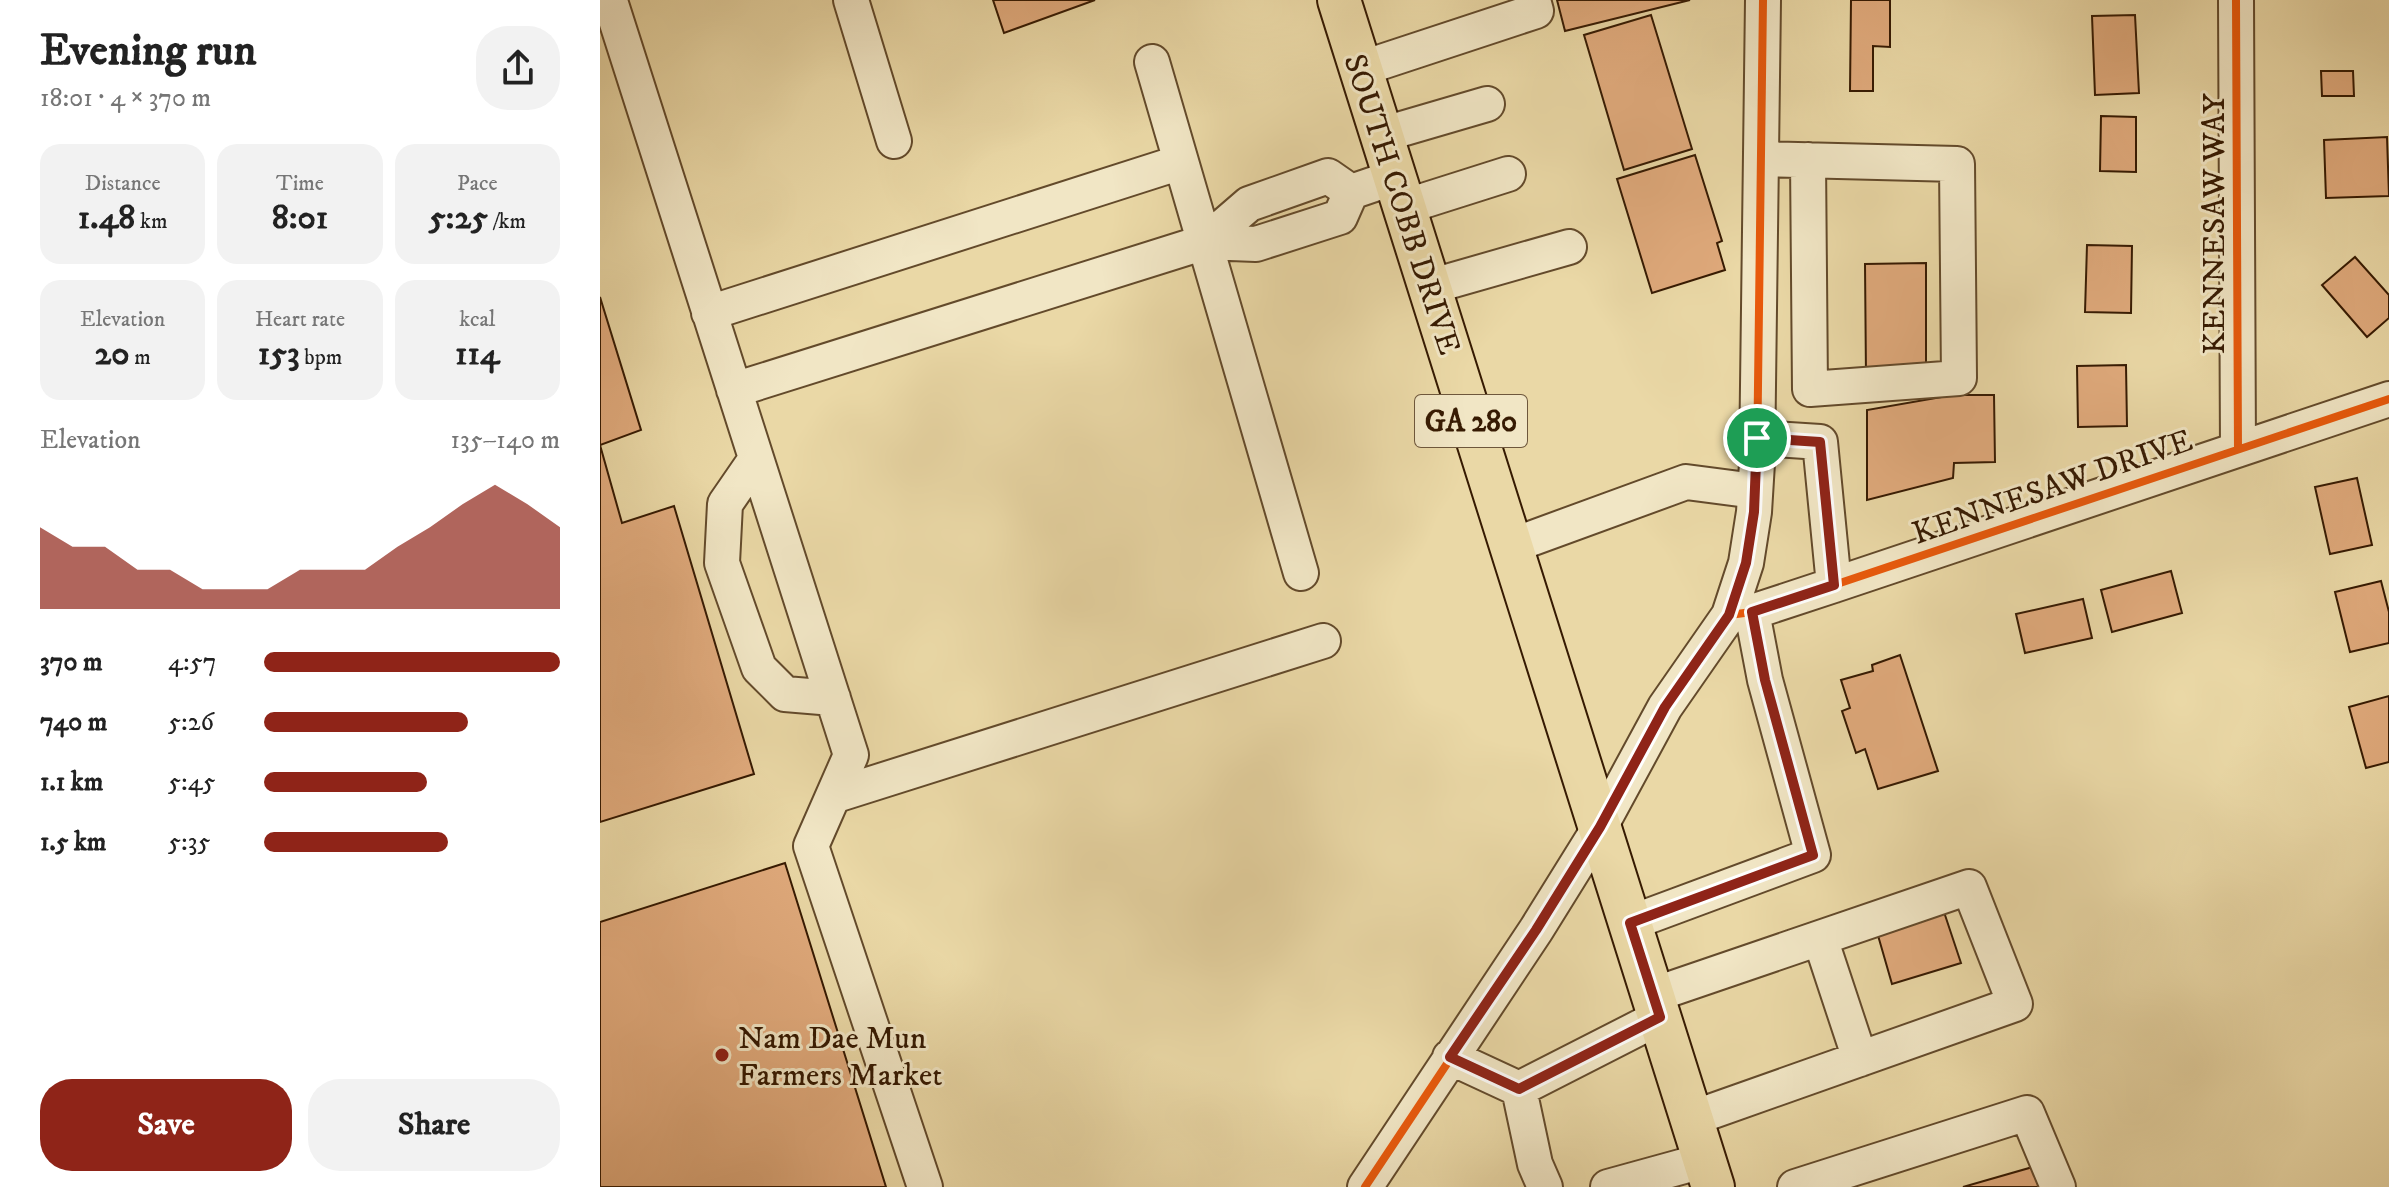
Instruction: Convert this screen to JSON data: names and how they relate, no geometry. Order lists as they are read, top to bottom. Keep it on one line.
{"streets":{"main road":["SOUTH COBB DRIVE","GA 280"],"street":["KENNESAW WAY","KENNESAW DRIVE"]},"crossings":[["KENNESAW WAY","KENNESAW DRIVE"]],"places":["Nam Dae Mun Farmers Market"],"page":{"heading":["Evening run","18:01 · 4 × 370 m"],"stats":[["Distance","1.48 km"],["Time","8:01"],["Pace","5:25 /km"],["Elevation","20 m"],["Heart rate","153 bpm"],["kcal","114"]],"chart":["Elevation","135–140 m"],"list":[{"name":"370 m","note":"4:57"},{"name":"740 m","note":"5:26"},{"name":"1.1 km","note":"5:45"},{"name":"1.5 km","note":"5:35"}],"buttons":["Save","Share"]}}
